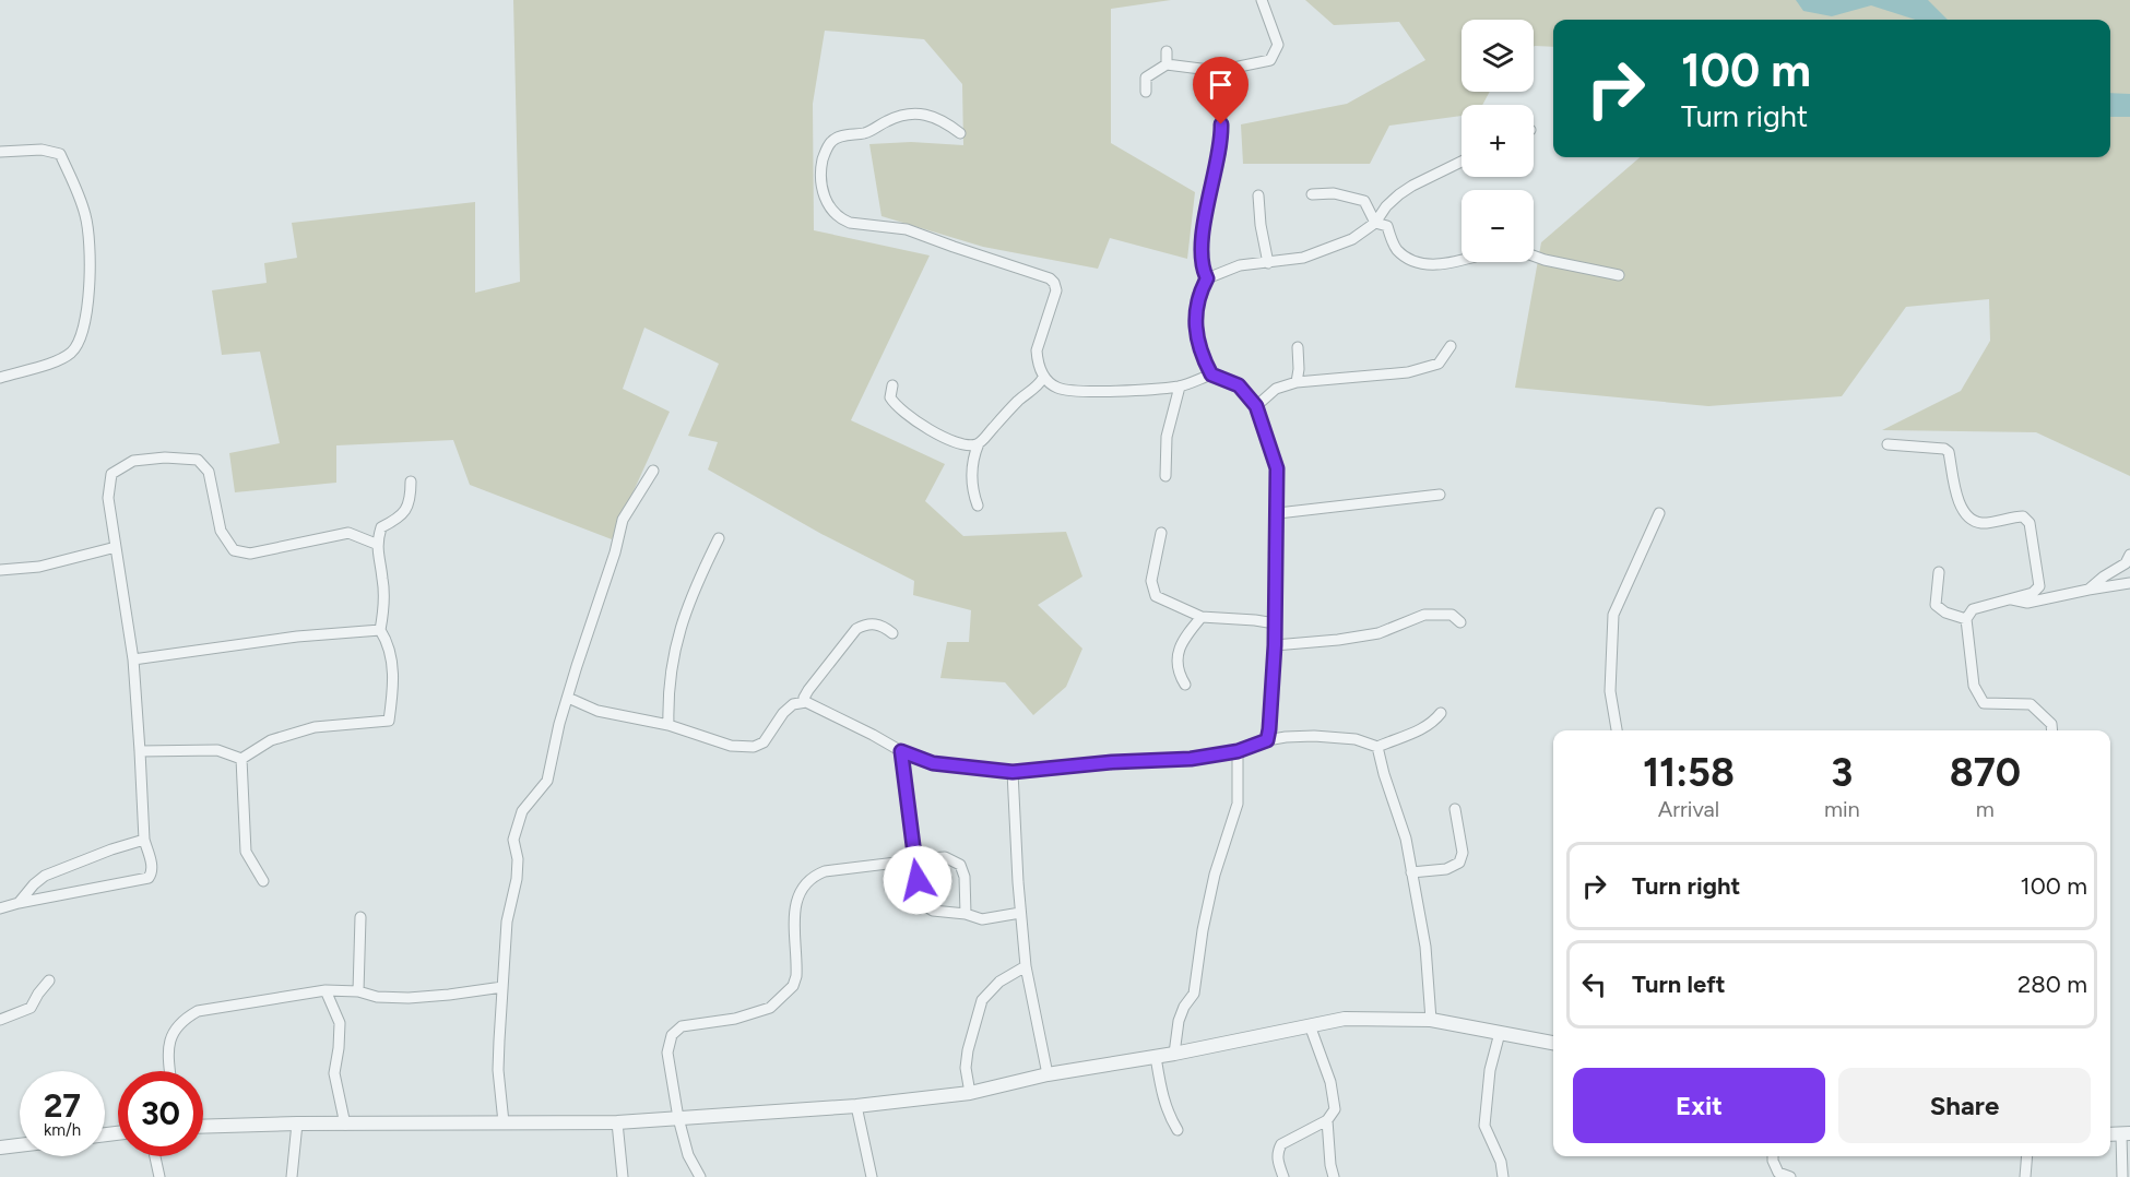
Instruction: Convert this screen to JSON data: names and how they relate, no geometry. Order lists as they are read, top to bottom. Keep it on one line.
{"page":{"map_buttons":["+","−"],"turn":["100 m","Turn right"],"eta":["11:58","Arrival","3","min","870","m"],"list":[{"name":"Turn right","value":"100 m"},{"name":"Turn left","value":"280 m"}],"buttons":["Exit","Share"],"speed":"27 km/h","limit":"30"}}
